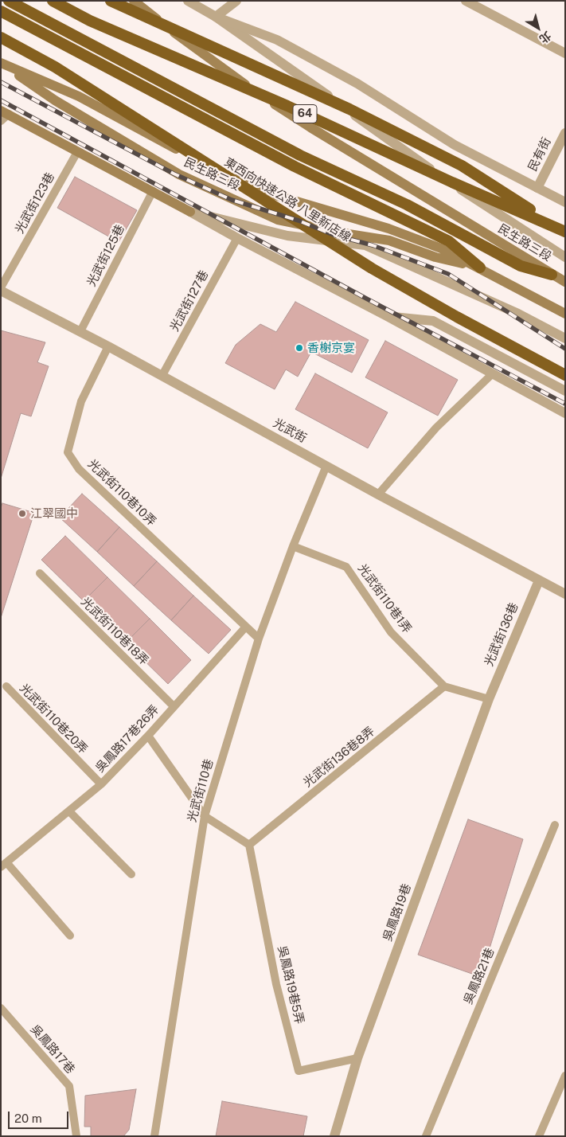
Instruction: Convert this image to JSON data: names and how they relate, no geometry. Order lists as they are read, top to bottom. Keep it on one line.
{"streets":{"highway":["64","東西向快速公路 八里新店線"],"main road":["民生路三段"],"street":["民有街","光武街","光武街136巷","吳鳳路19巷"],"lane":["光武街123巷","光武街125巷","光武街127巷","光武街110巷10弄","光武街110巷1弄","光武街110巷18弄","光武街110巷20弄","吳鳳路17巷26弄","光武街136巷8弄","光武街110巷","吳鳳路21巷","吳鳳路19巷5弄","吳鳳路17巷"]},"crossings":[["光武街125巷","光武街"],["光武街127巷","光武街"],["光武街","光武街110巷10弄"],["光武街","光武街136巷"],["光武街","光武街110巷"],["光武街110巷10弄","吳鳳路17巷26弄"],["光武街110巷1弄","光武街136巷"],["光武街110巷1弄","光武街136巷8弄"],["光武街110巷1弄","光武街110巷"],["光武街110巷1弄","吳鳳路19巷"],["光武街110巷18弄","吳鳳路17巷26弄"],["光武街136巷","吳鳳路19巷"],["光武街110巷20弄","吳鳳路17巷26弄"],["光武街136巷8弄","吳鳳路19巷5弄"],["吳鳳路19巷","吳鳳路19巷5弄"]],"places":["香榭京宴","江翠國中"],"scale_bar":"20 m","north":"bottom right"}
